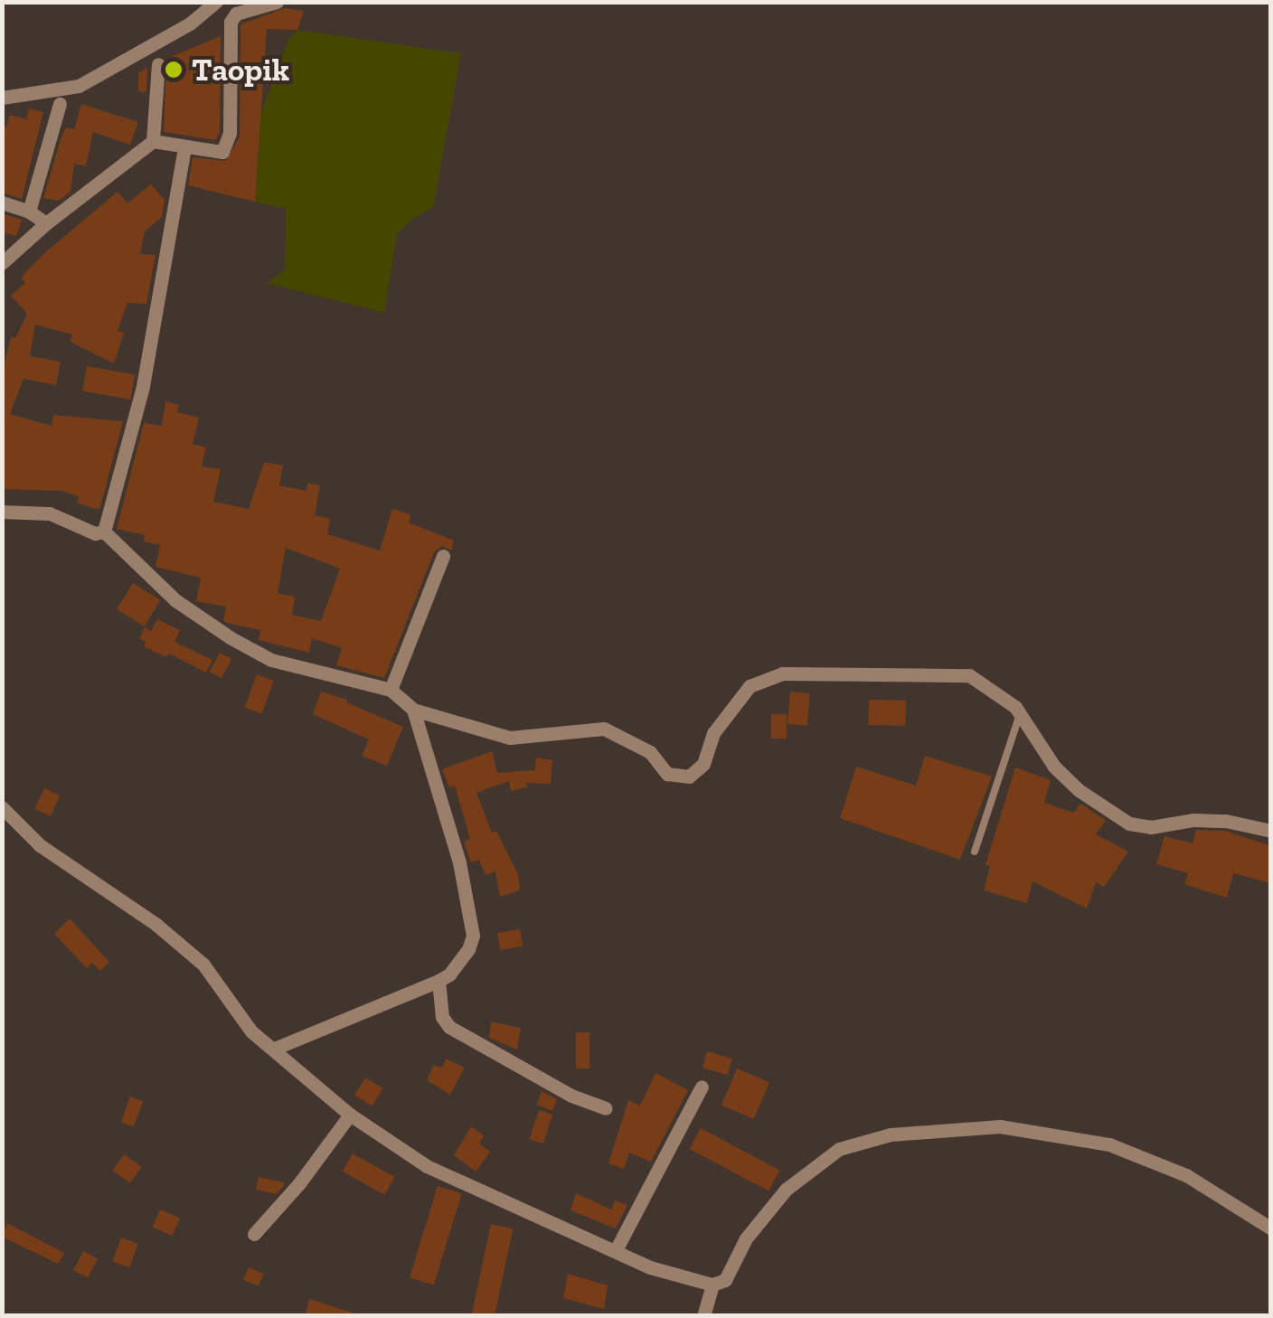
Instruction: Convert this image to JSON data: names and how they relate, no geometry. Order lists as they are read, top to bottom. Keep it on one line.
{"places":["Taopik"]}
